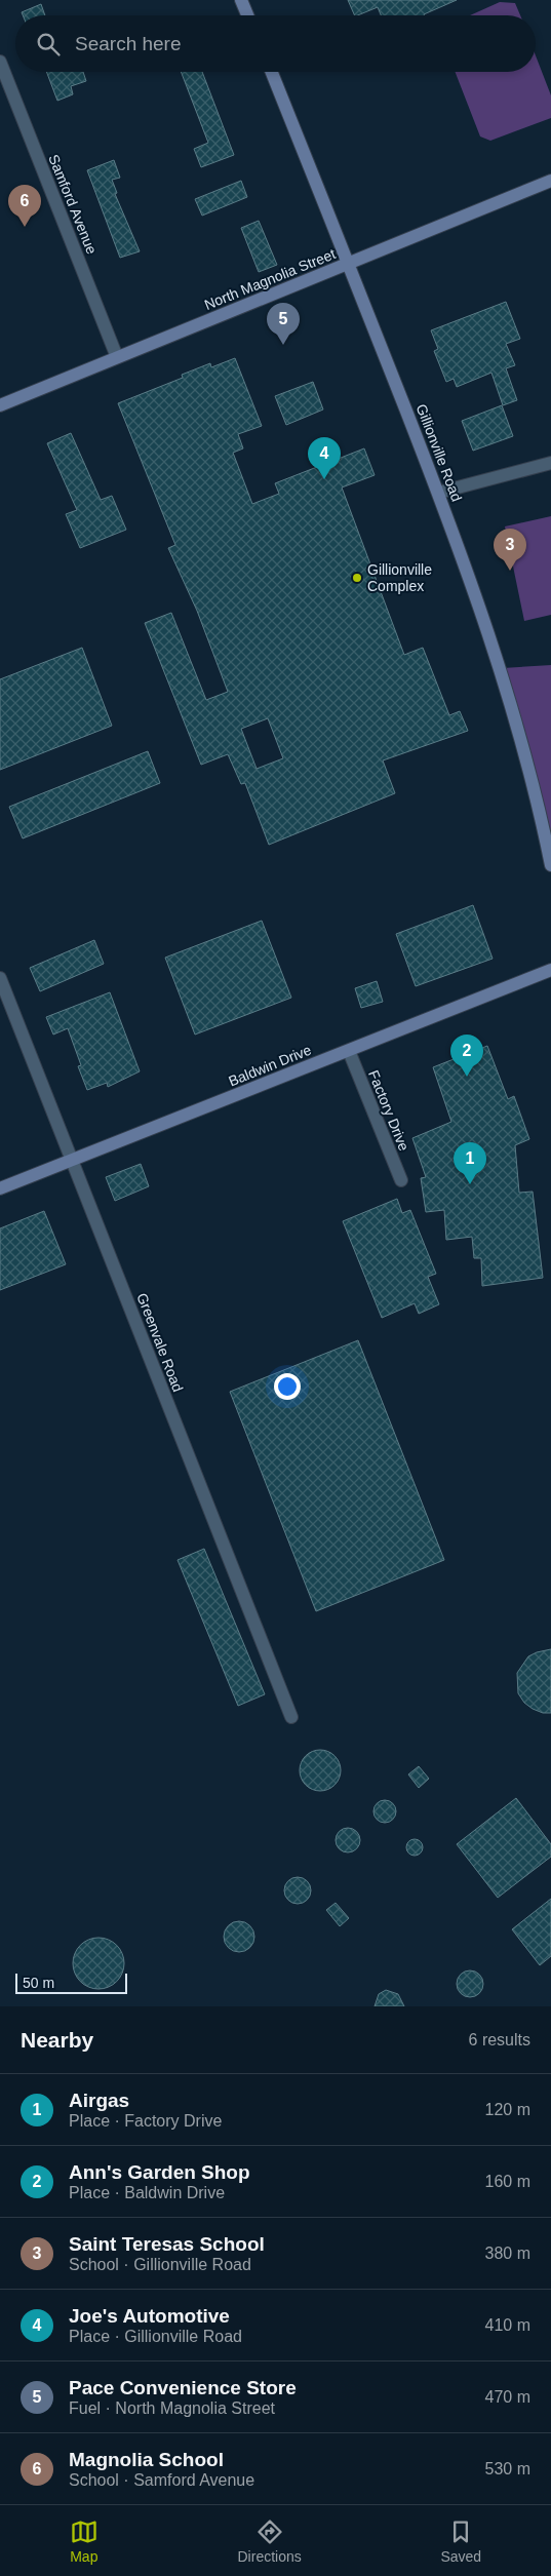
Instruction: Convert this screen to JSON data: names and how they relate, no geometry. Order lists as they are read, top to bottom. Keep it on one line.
{"streets":{"street":["Samford Avenue","North Magnolia Street","Gillionville Road","Baldwin Drive","Factory Drive","Greenvale Road"]},"crossings":[["Samford Avenue","North Magnolia Street"],["North Magnolia Street","Gillionville Road"],["Baldwin Drive","Factory Drive"],["Baldwin Drive","Greenvale Road"]],"places":["Gillionville Complex"],"scale_bar":"50 m","page":{"search":"Search here","pins":["6","5","4","3","2","1"],"scale":"50 m","heading":["Nearby","6 results"],"list":[{"mark":"1","name":"Airgas","note":"Place · Factory Drive","value":"120 m"},{"mark":"2","name":"Ann's Garden Shop","note":"Place · Baldwin Drive","value":"160 m"},{"mark":"3","name":"Saint Teresas School","note":"School · Gillionville Road","value":"380 m"},{"mark":"4","name":"Joe's Automotive","note":"Place · Gillionville Road","value":"410 m"},{"mark":"5","name":"Pace Convenience Store","note":"Fuel · North Magnolia Street","value":"470 m"},{"mark":"6","name":"Magnolia School","note":"School · Samford Avenue","value":"530 m"}],"nav":["Map","Directions","Saved"]}}
